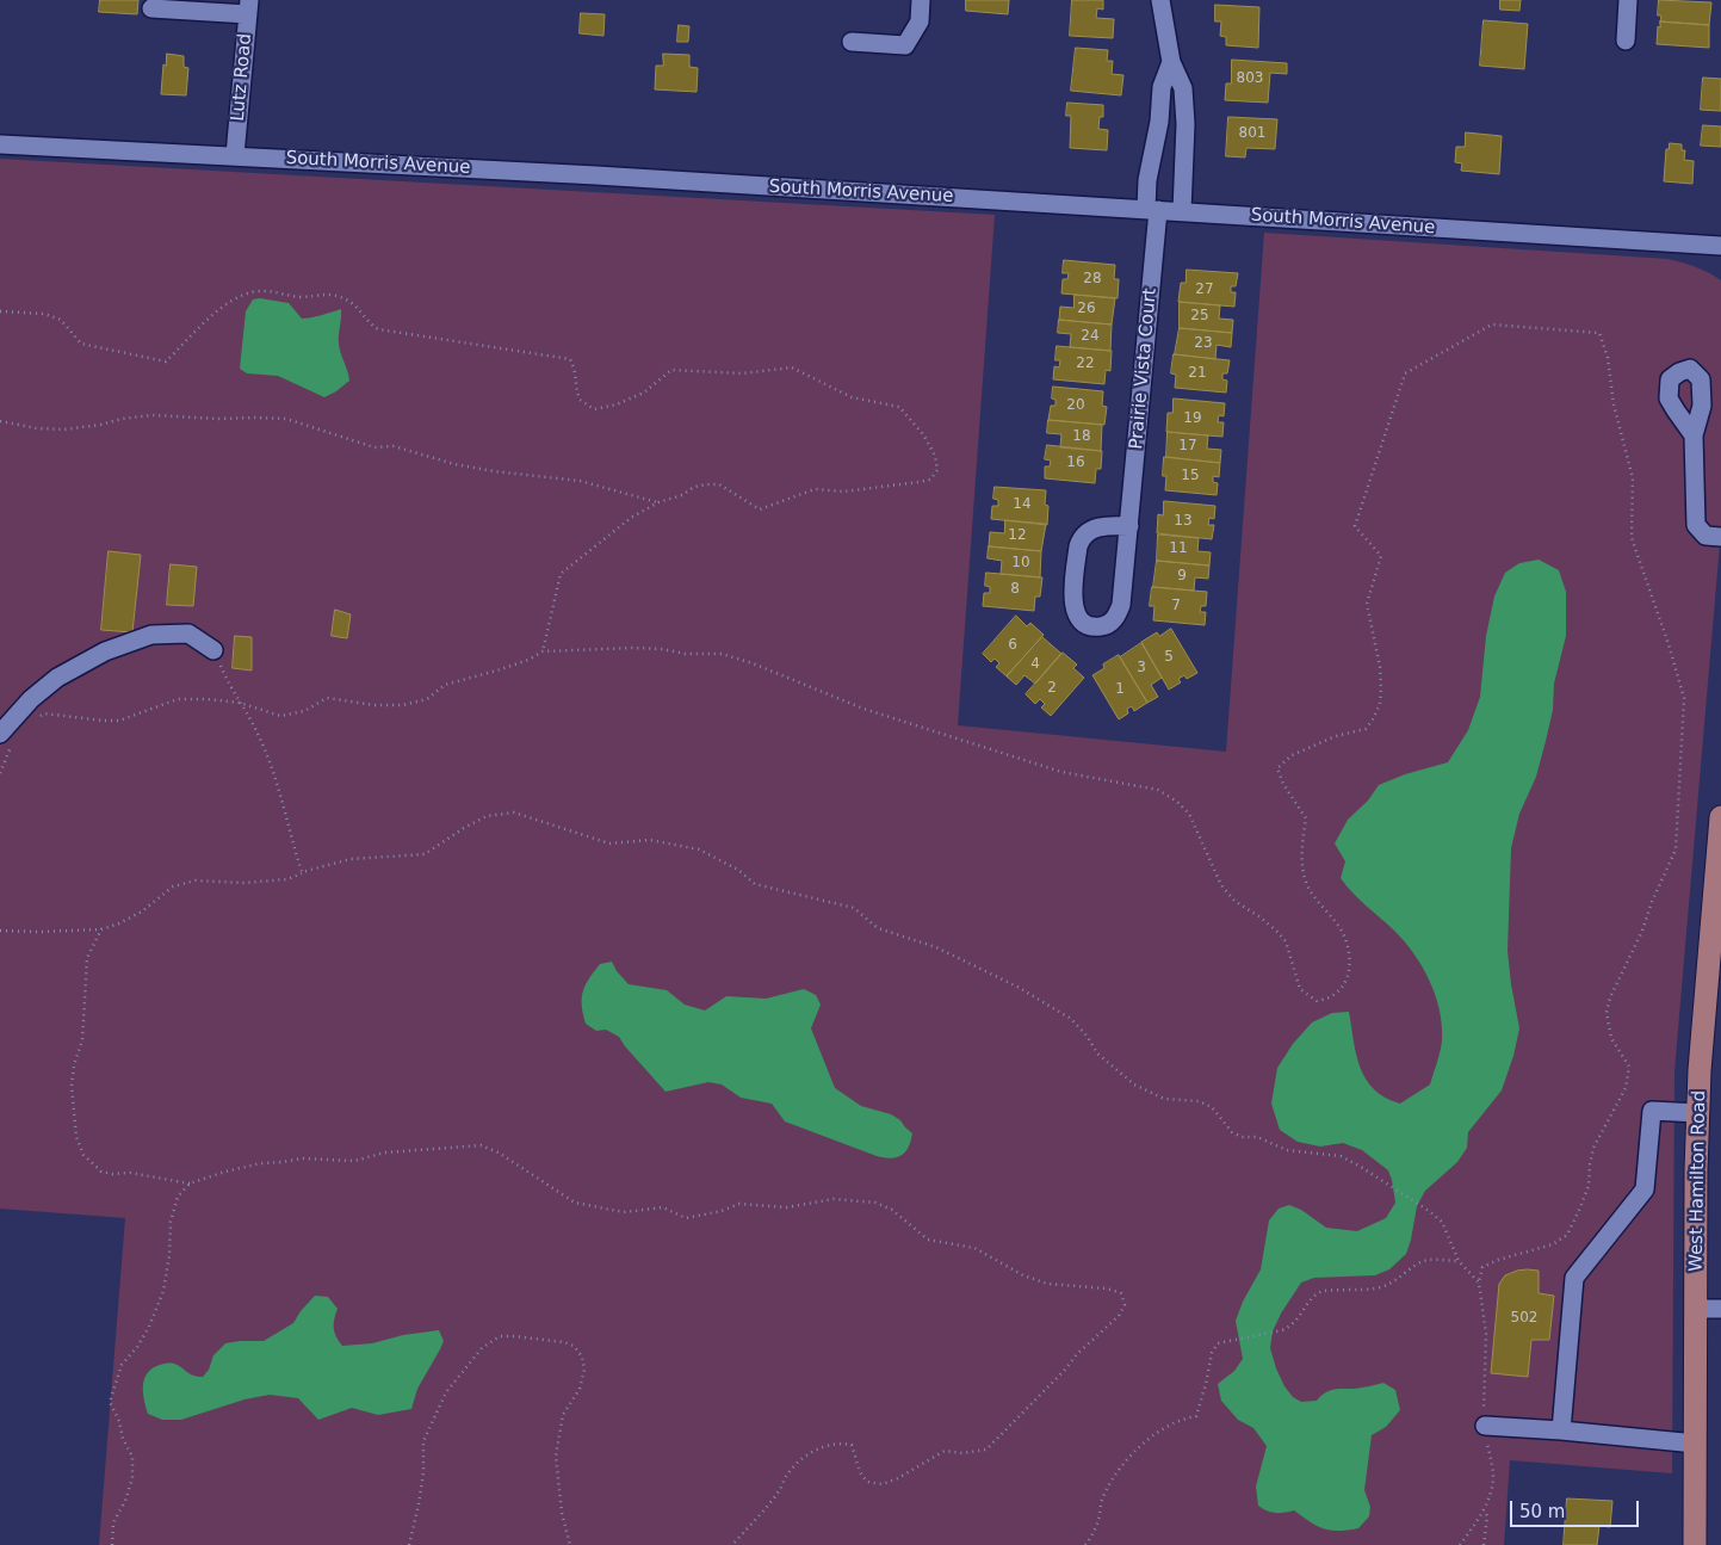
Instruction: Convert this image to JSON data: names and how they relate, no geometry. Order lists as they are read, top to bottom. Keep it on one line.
{"streets":{"main road":["West Hamilton Road"],"street":["Lutz Road","South Morris Avenue","Prairie Vista Court"]},"crossings":[["Lutz Road","South Morris Avenue"],["South Morris Avenue","Prairie Vista Court"]],"house_numbers":["803","801","28","27","26","25","24","23","22","21","20","19","18","17","16","15","14","13","12","11","10","9","8","7","6","5","4","3","2","1","502"],"scale_bar":"50 m"}
